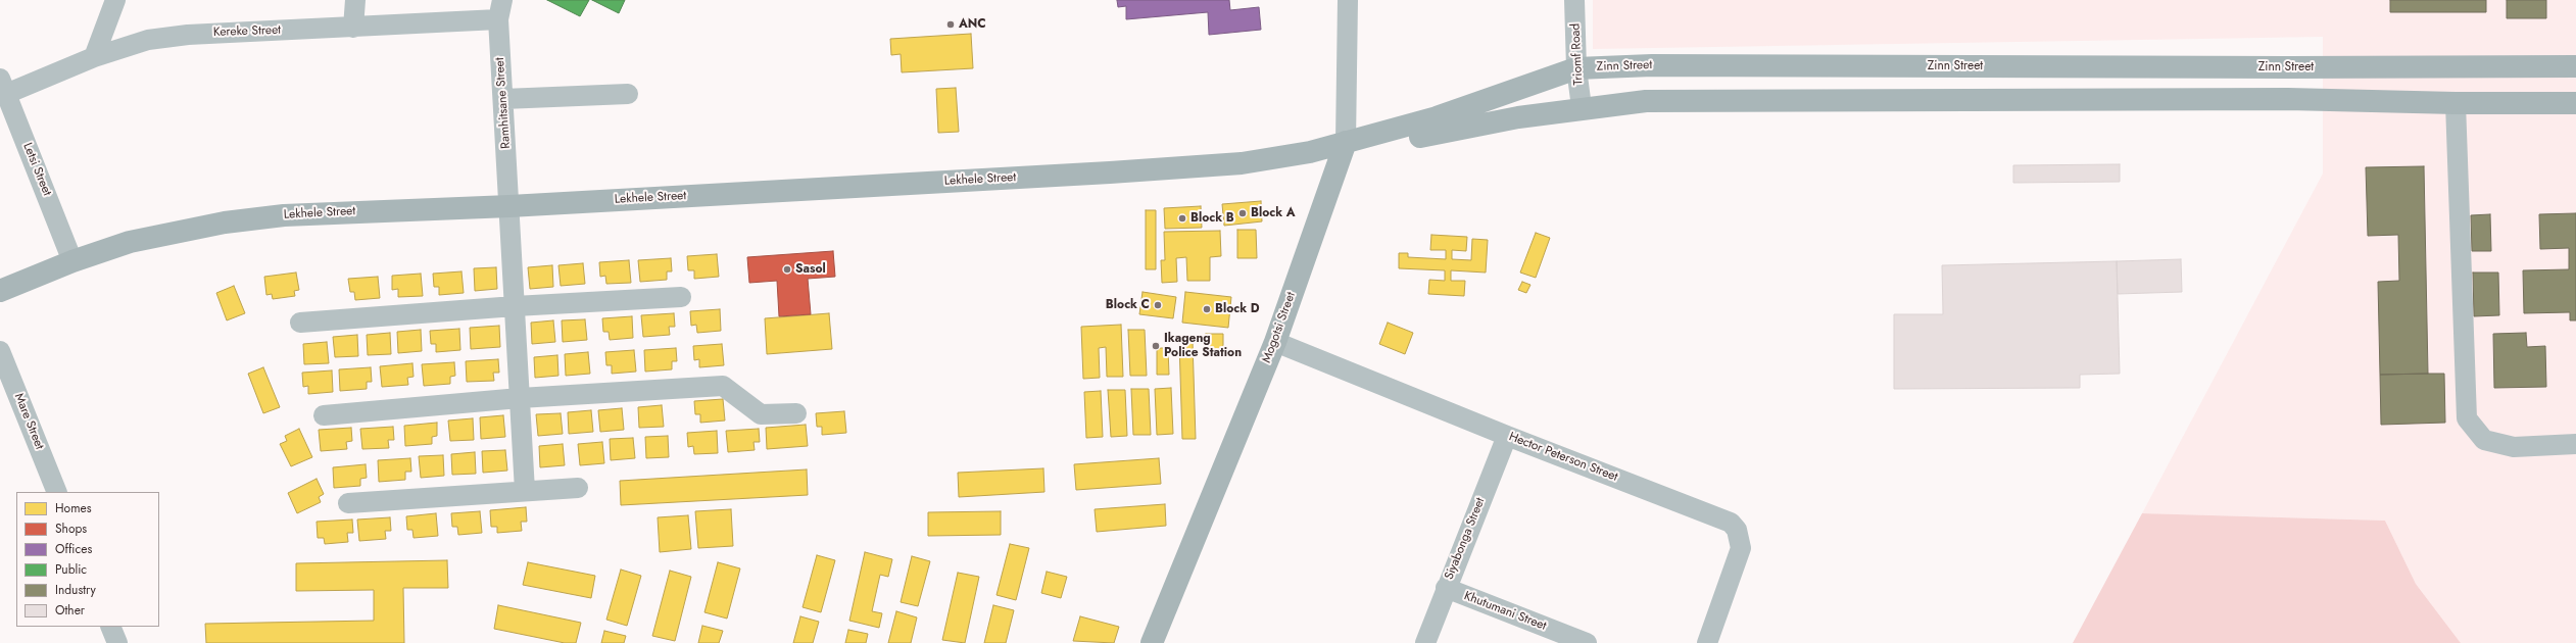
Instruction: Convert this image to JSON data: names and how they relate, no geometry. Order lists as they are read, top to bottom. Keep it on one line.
{"streets":{"street":["Kereke Street","Triomf Road","Zinn Street","Ramhitsane Street","Letsi Street","Lekhele Street","Mogotsi Street","Mare Street","Hector Peterson Street","Siyabonga Street","Khutumani Street"]},"crossings":[["Kereke Street","Ramhitsane Street"],["Kereke Street","Letsi Street"],["Triomf Road","Zinn Street"],["Zinn Street","Lekhele Street"],["Zinn Street","Mogotsi Street"],["Ramhitsane Street","Lekhele Street"],["Letsi Street","Lekhele Street"],["Lekhele Street","Mogotsi Street"],["Mogotsi Street","Hector Peterson Street"],["Hector Peterson Street","Siyabonga Street"],["Siyabonga Street","Khutumani Street"]],"places":["ANC","Block A","Block B","Sasol","Block C","Block D","Ikageng Police Station"],"legend":["Homes","Shops","Offices","Public","Industry","Other"]}
